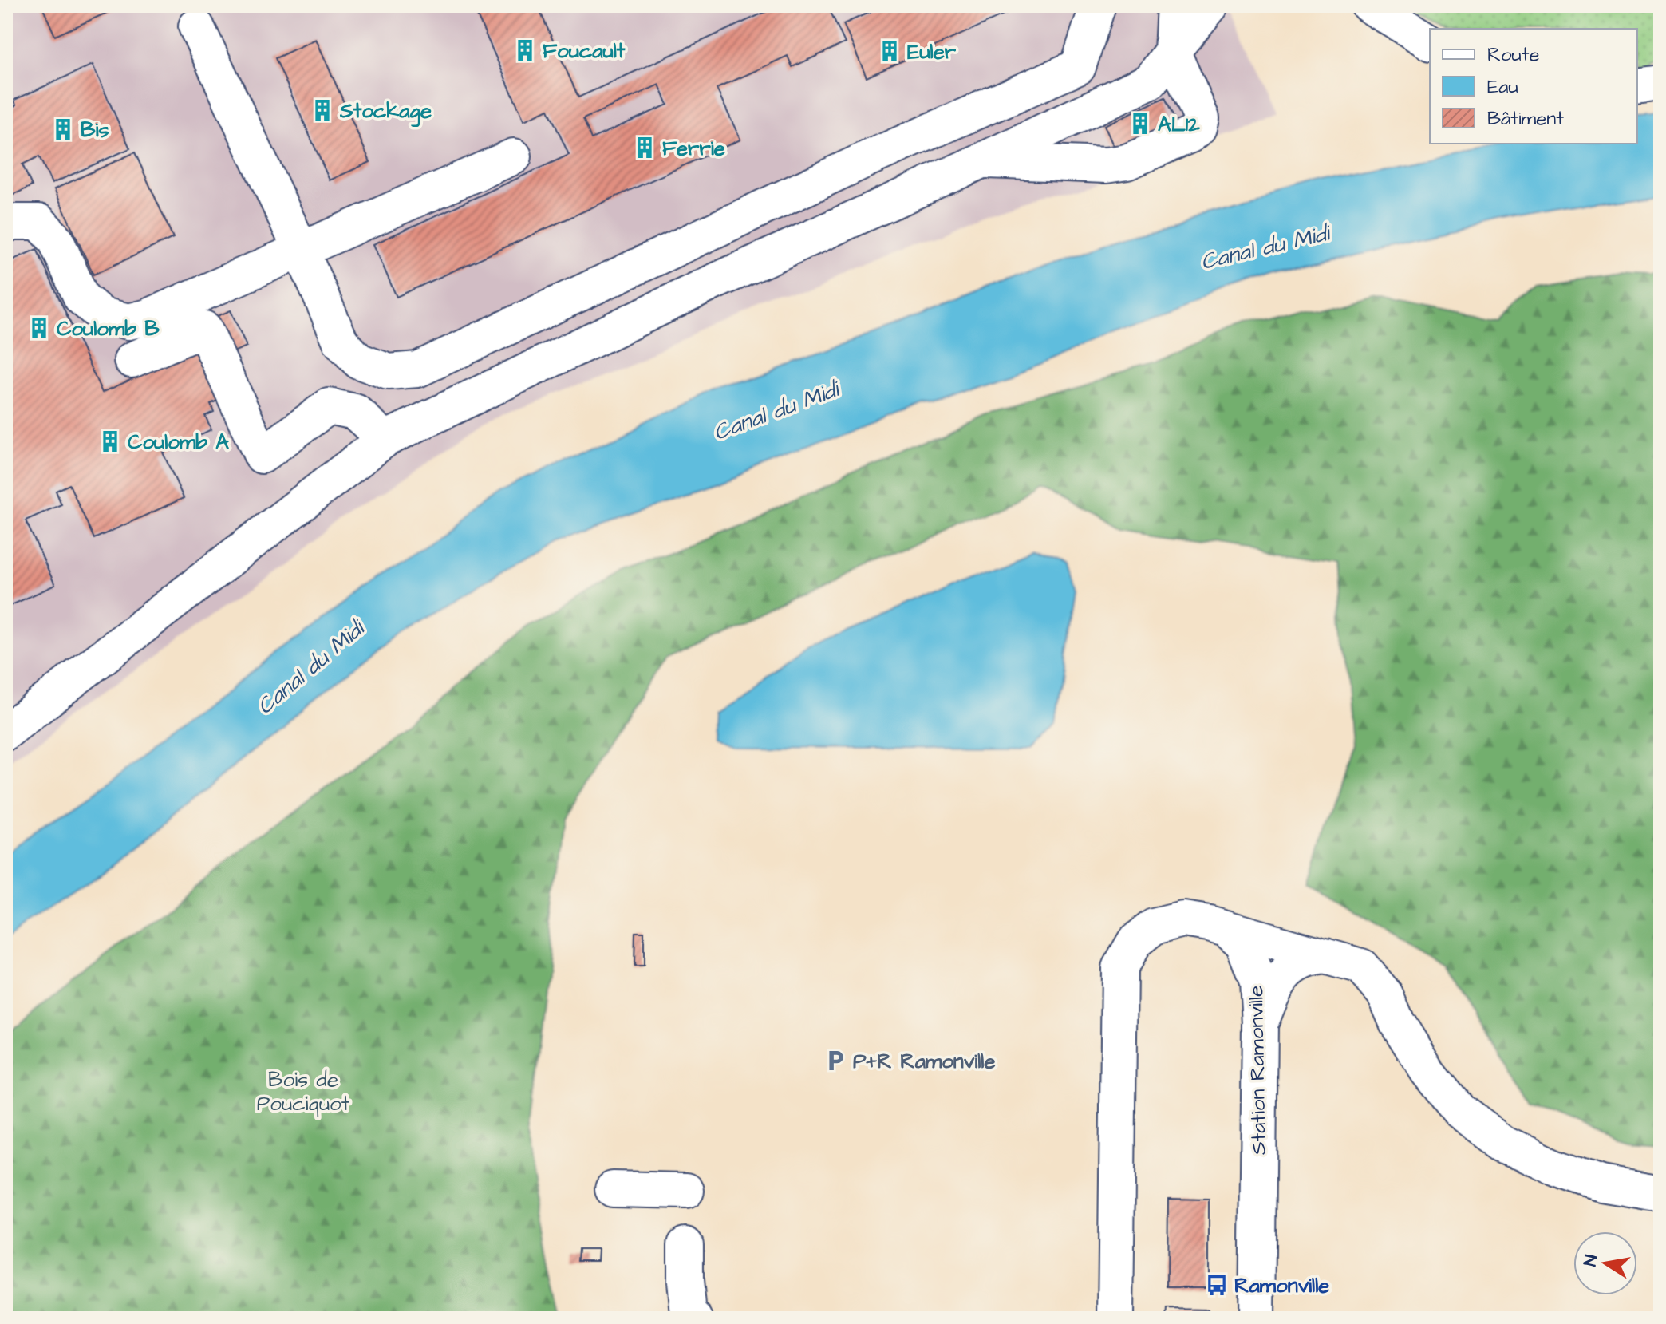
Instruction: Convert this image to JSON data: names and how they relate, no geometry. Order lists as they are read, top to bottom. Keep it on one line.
{"streets":{"street":["Station Ramonville"]},"water":["Canal du Midi"],"parks":["Bois de Pouciquot"],"places":{"building":["Foucault","Euler","Stockage","AL12","Bis","Ferrie","Coulomb B","Coulomb A"],"parking":["P+R Ramonville"],"bus stop":["Ramonville"]},"legend":["Route","Eau","Bâtiment"],"north":"left"}
